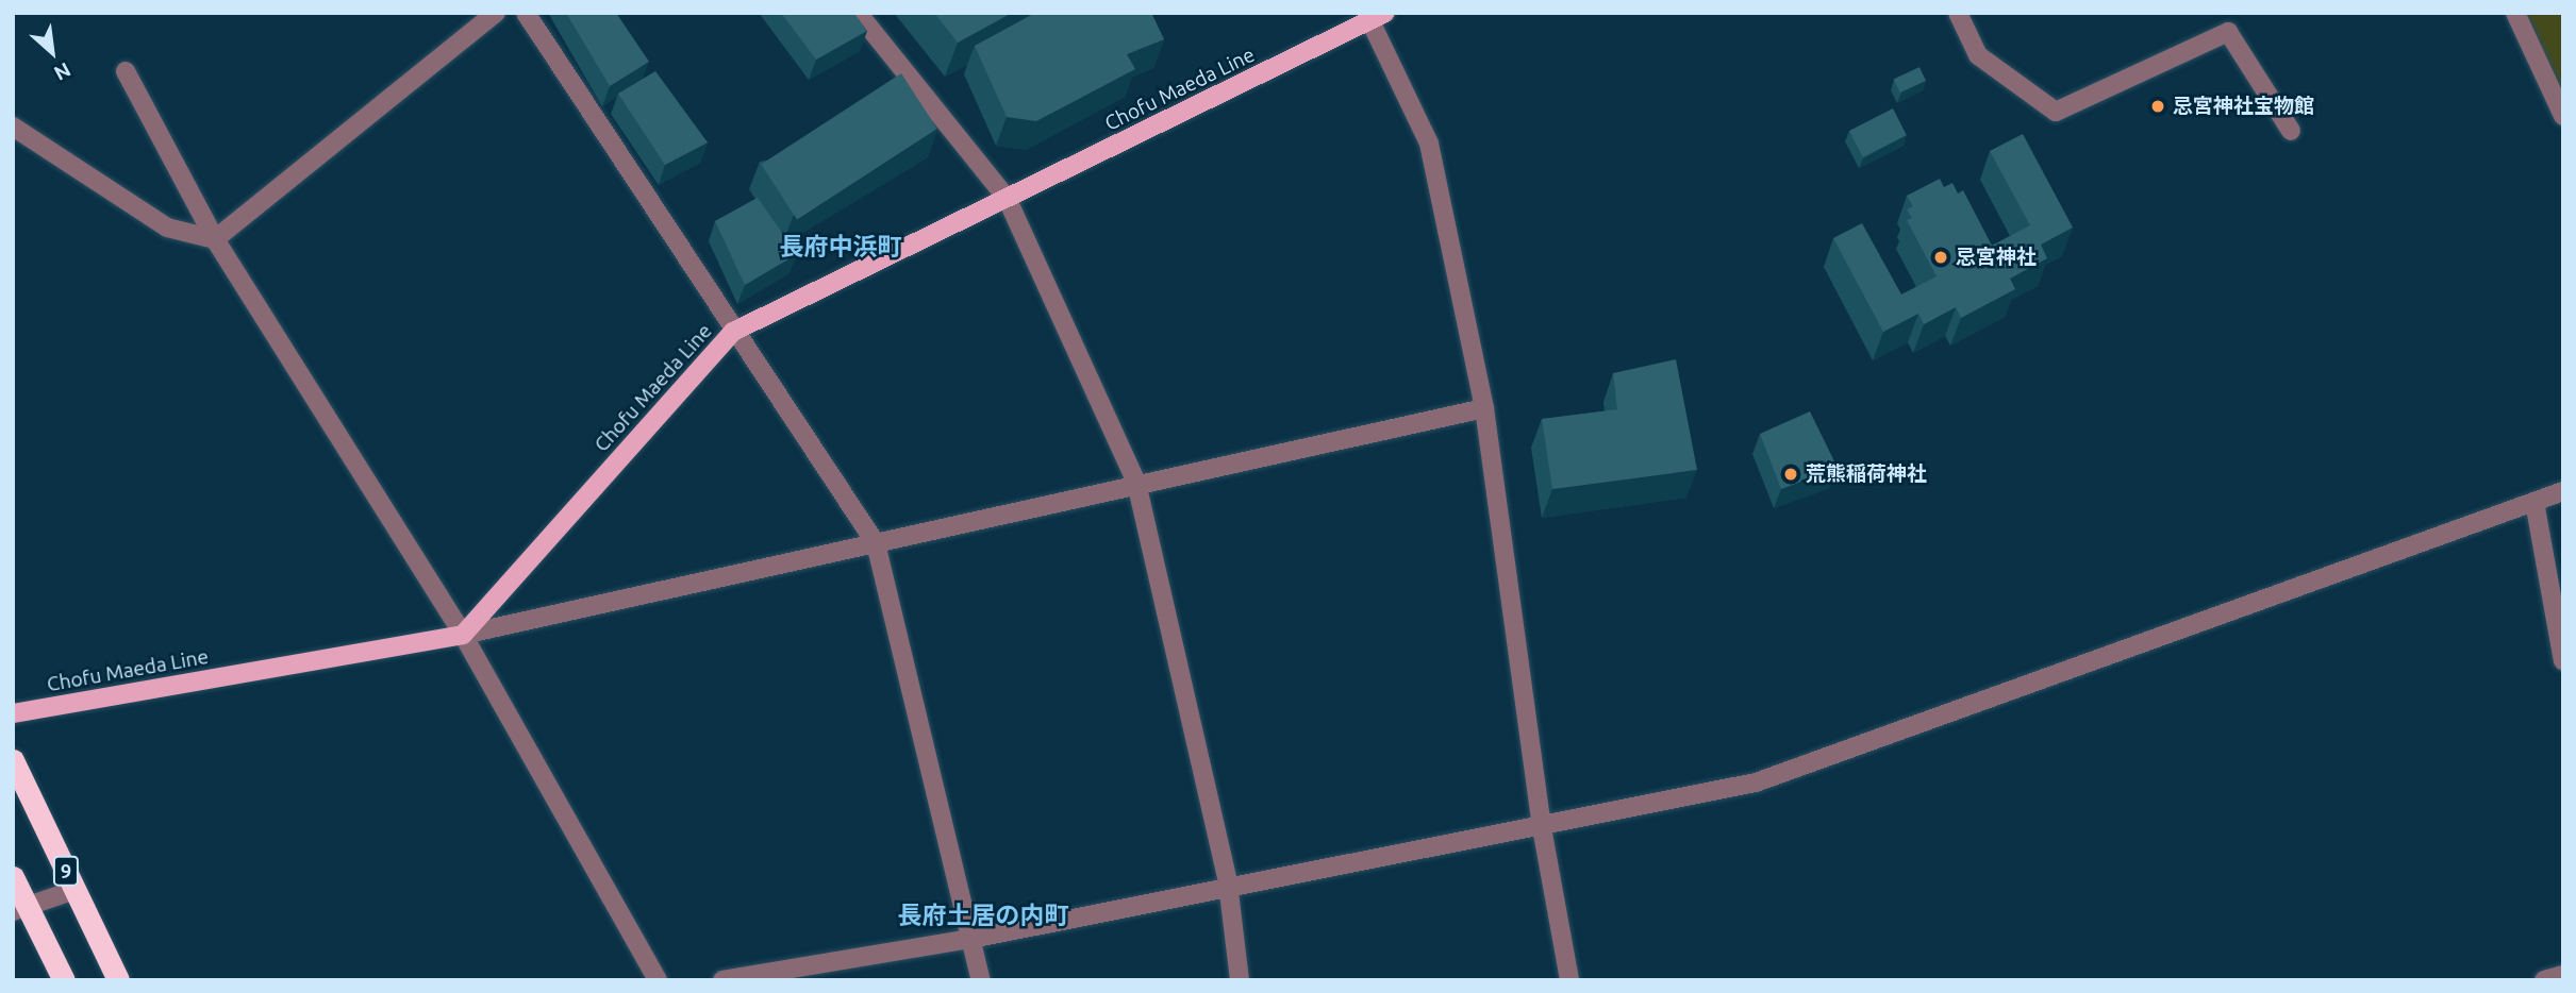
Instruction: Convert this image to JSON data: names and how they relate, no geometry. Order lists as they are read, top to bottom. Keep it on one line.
{"streets":{"highway":["9"],"main road":["Chofu Maeda Line"]},"districts":["長府中浜町","長府土居の内町"],"places":["忌宮神社宝物館","忌宮神社","荒熊稲荷神社"],"north":"bottom right"}
